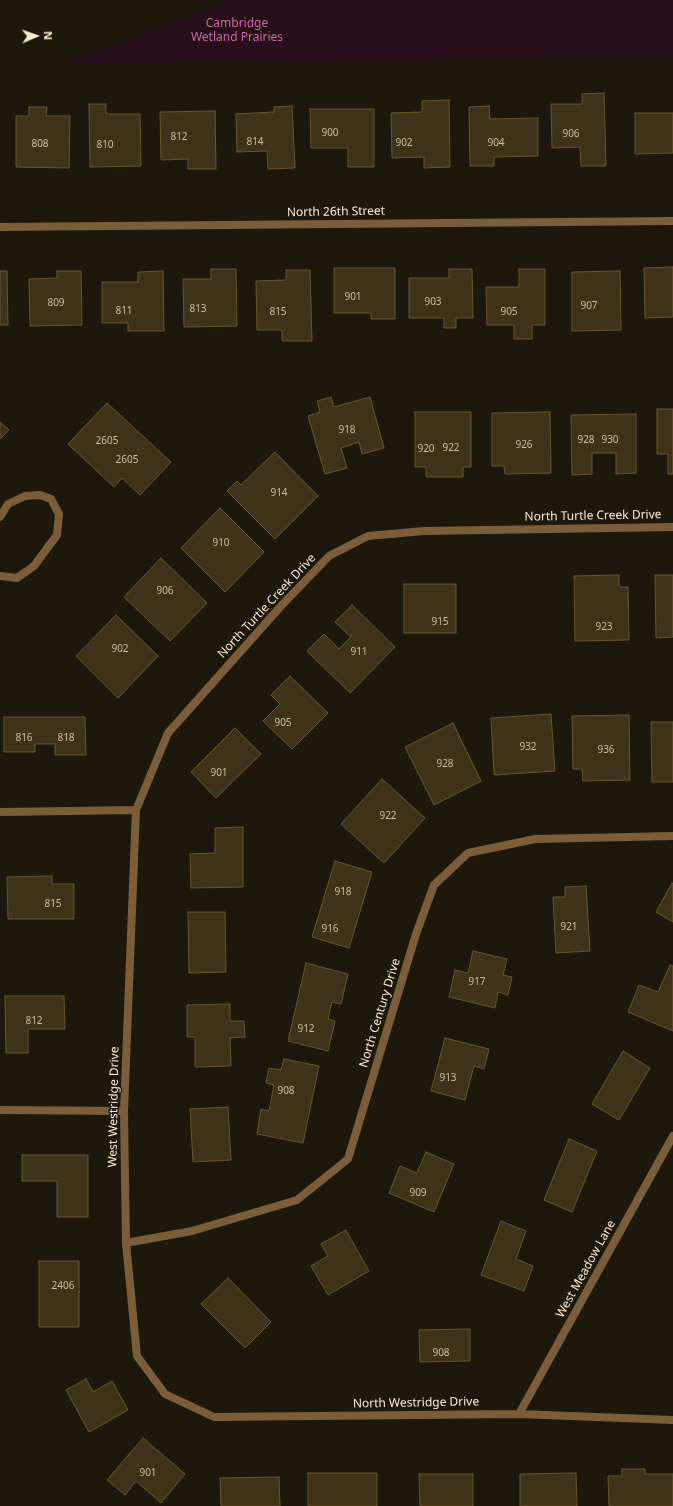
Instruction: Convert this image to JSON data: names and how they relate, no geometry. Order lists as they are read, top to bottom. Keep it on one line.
{"streets":{"street":["North 26th Street","North Turtle Creek Drive","North Century Drive","West Westridge Drive","West Meadow Lane","North Westridge Drive"]},"crossings":[["North Turtle Creek Drive","West Westridge Drive"],["North Century Drive","West Westridge Drive"],["West Westridge Drive","North Westridge Drive"],["West Meadow Lane","North Westridge Drive"]],"parks":["Cambridge Wetland Prairies"],"house_numbers":["900","906","812","814","902","904","808","810","901","903","809","907","813","811","815","905","918","928","930","2605","926","922","920","2605","914","910","906","915","923","902","911","905","816","818","932","936","928","901","922","918","815","921","916","917","812","912","913","908","909","2406","908","901"],"north":"right"}
